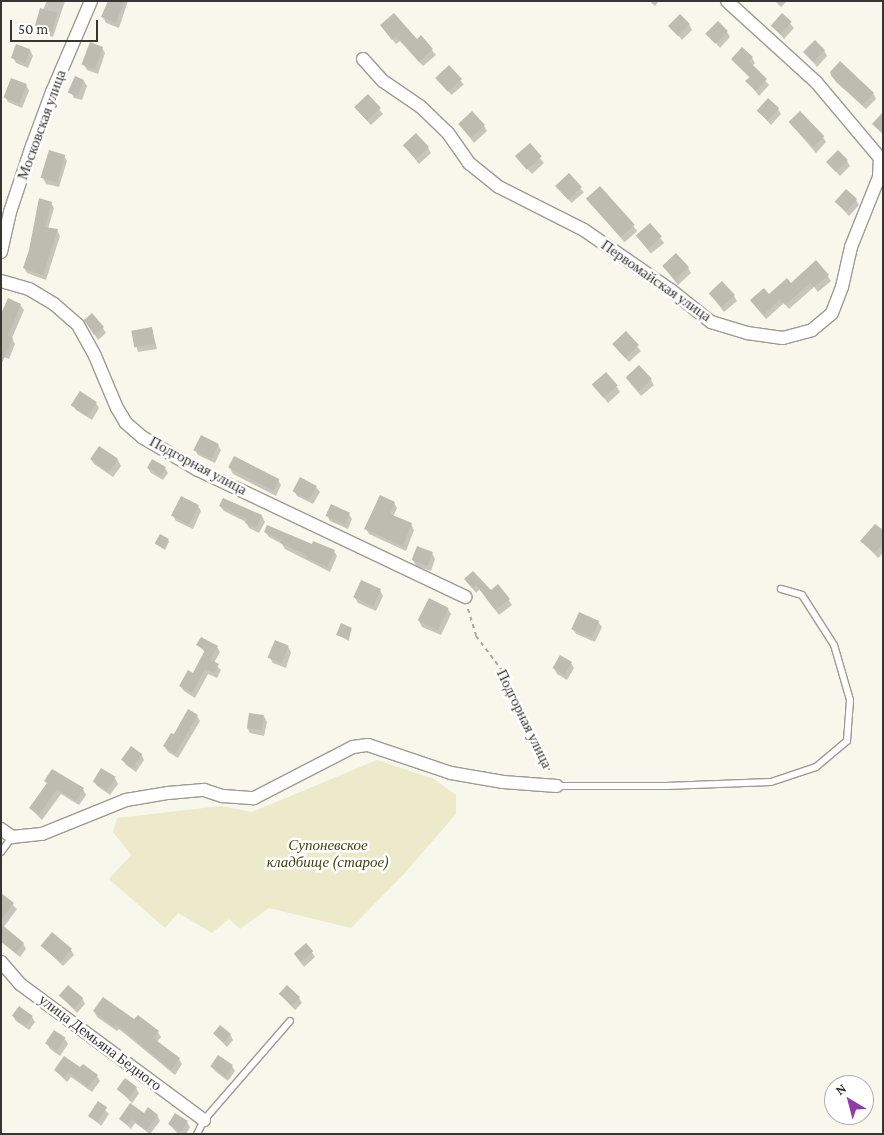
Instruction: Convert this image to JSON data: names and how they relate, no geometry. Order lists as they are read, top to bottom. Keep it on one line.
{"streets":{"street":["Московская улица","Первомайская улица","Подгорная улица","улица Демьяна Бедного"]},"parks":["Супоневское кладбище (старое)"],"scale_bar":"50 m","north":"top left"}
